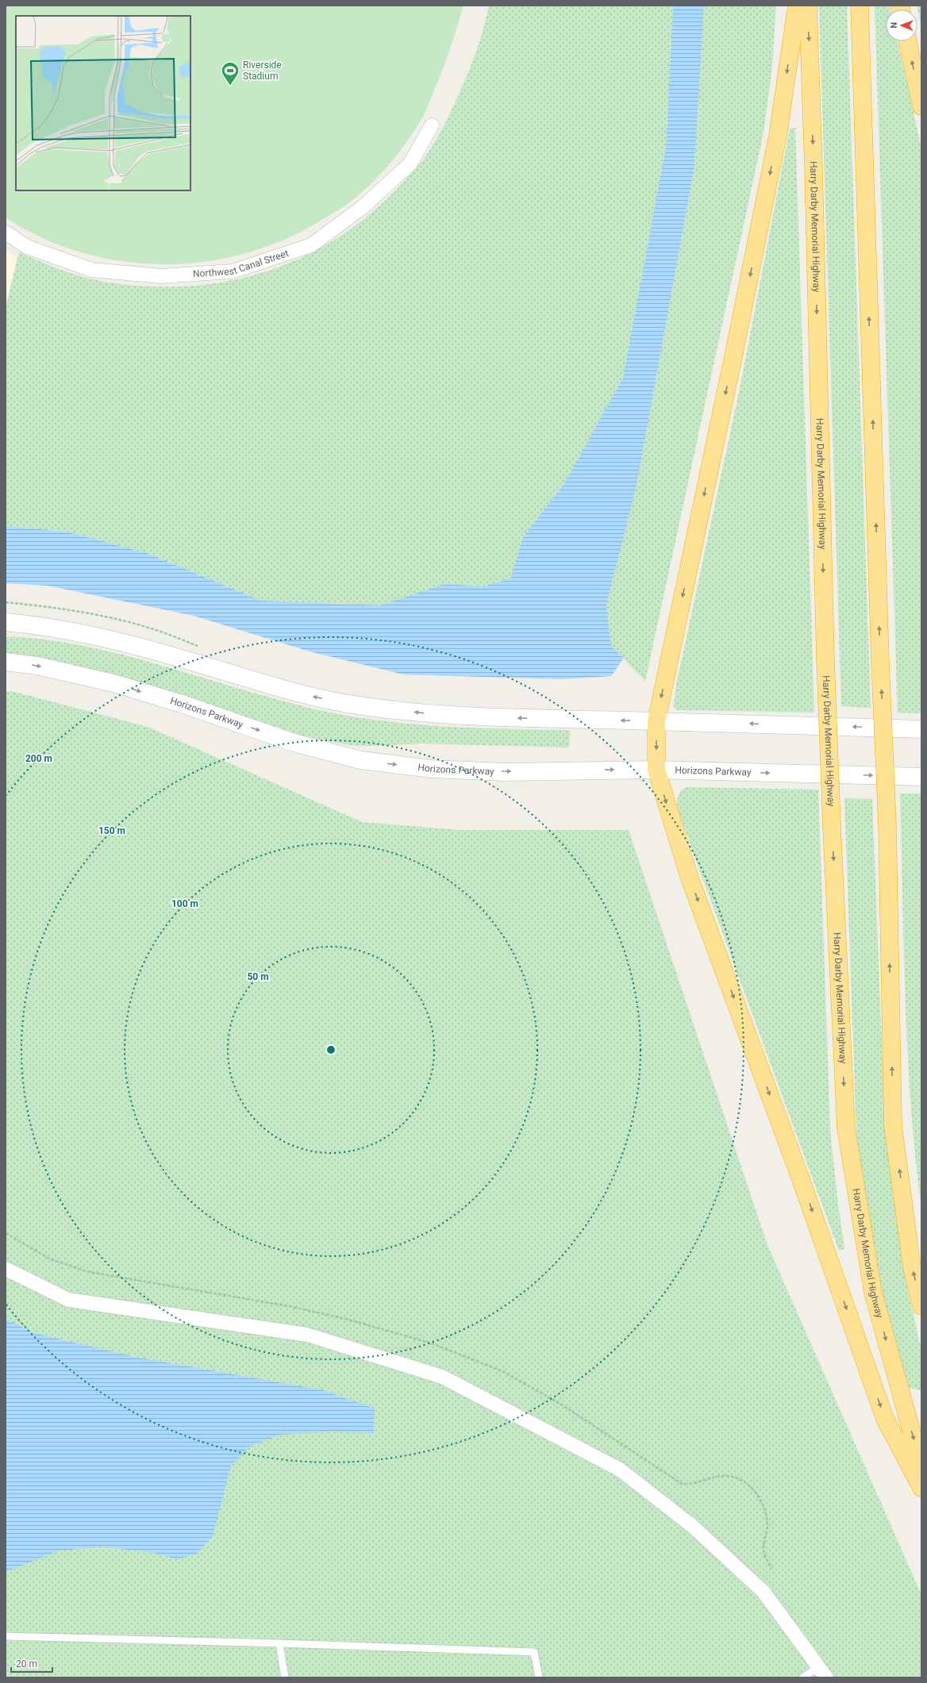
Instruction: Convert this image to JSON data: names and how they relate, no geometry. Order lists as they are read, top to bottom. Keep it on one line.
{"streets":{"highway":["Harry Darby Memorial Highway"],"main road":["Horizons Parkway"],"street":["Northwest Canal Street"]},"places":{"sports":["Riverside Stadium"]},"scale_bar":"20 m","north":"left","rings":["200 m","150 m","100 m","50 m"]}
